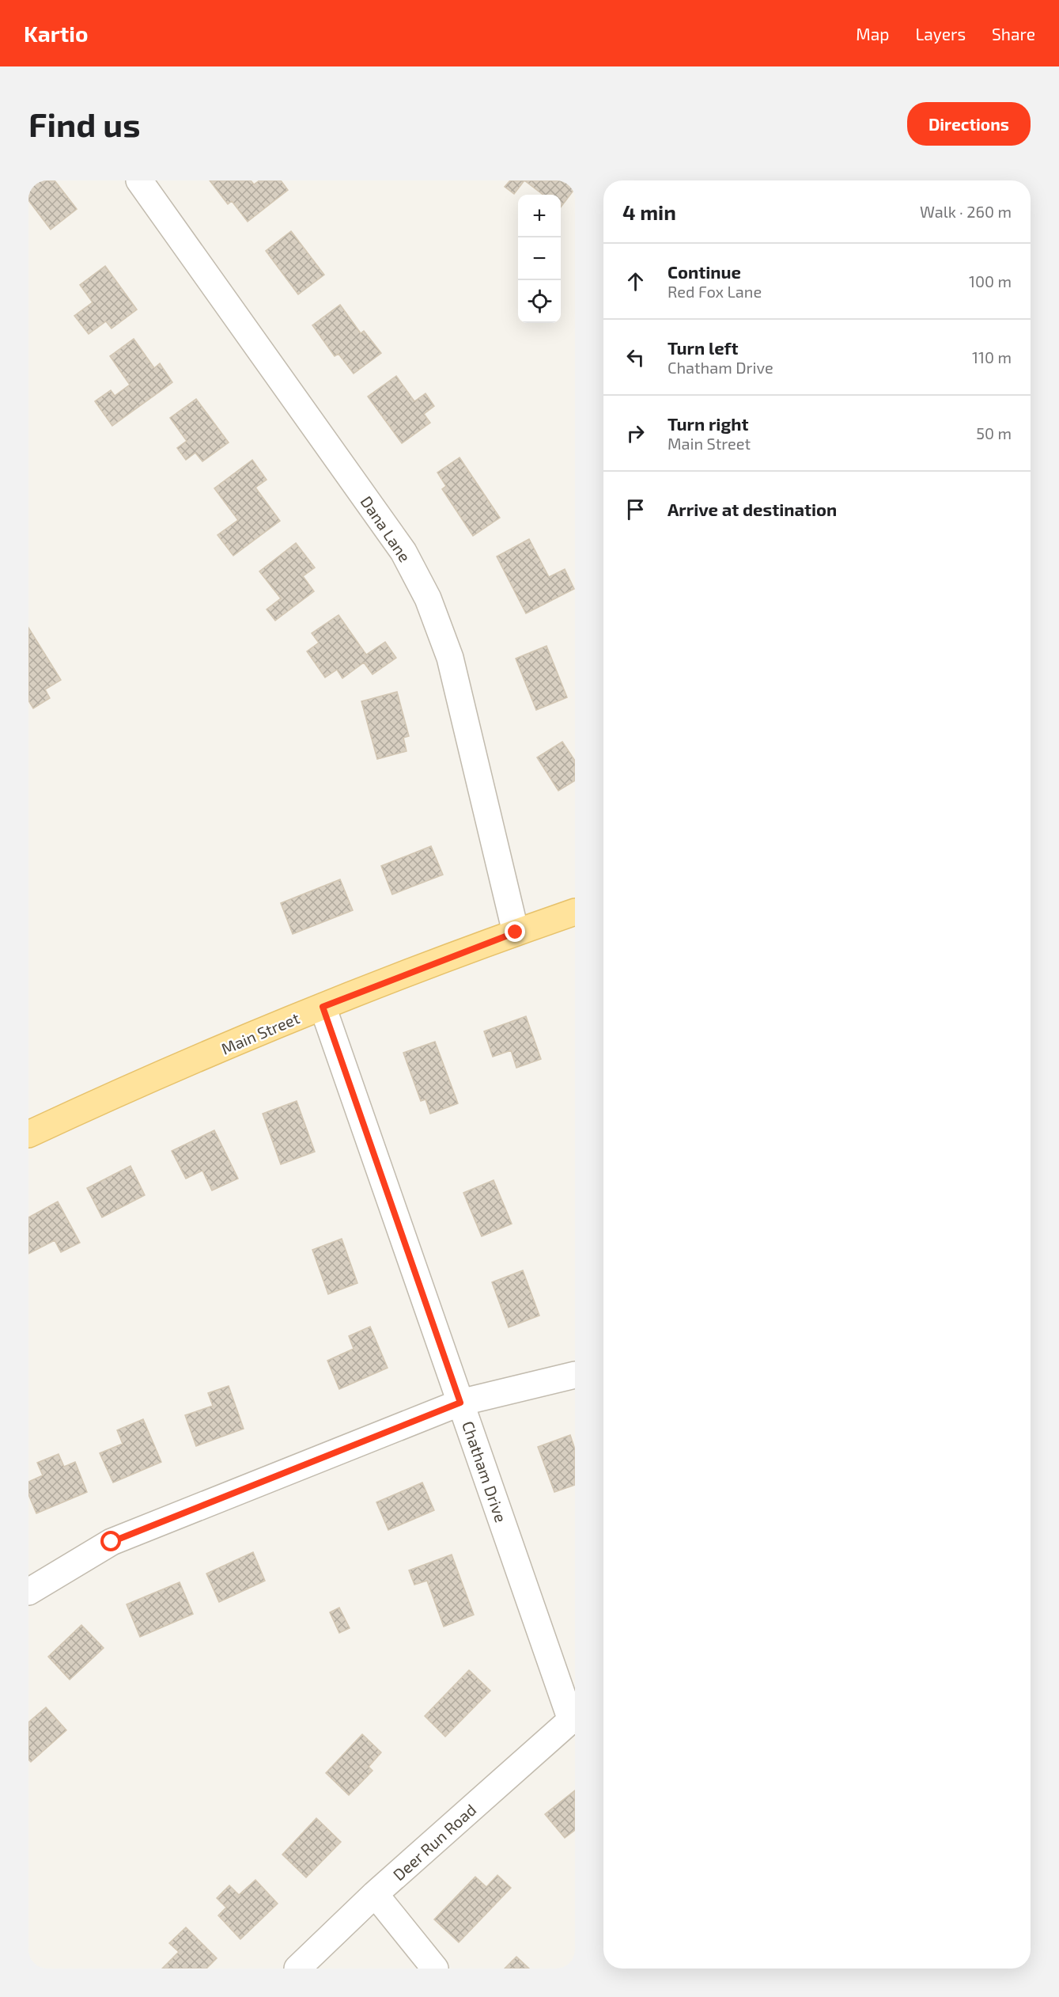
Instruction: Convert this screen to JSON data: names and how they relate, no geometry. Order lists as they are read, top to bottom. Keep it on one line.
{"streets":{"main road":["Main Street"],"street":["Dana Lane","Chatham Drive","Deer Run Road"]},"crossings":[["Dana Lane","Main Street"],["Main Street","Chatham Drive"],["Chatham Drive","Deer Run Road"]],"page":{"header":"Kartio","nav":["Map","Layers","Share"],"buttons":"Directions","title":"Find us","heading":["4 min","Walk · 260 m"],"map_buttons":["+","−"],"list":[["Continue","Red Fox Lane","100 m"],["Turn left","Chatham Drive","110 m"],["Turn right","Main Street","50 m"],"Arrive at destination"]}}
